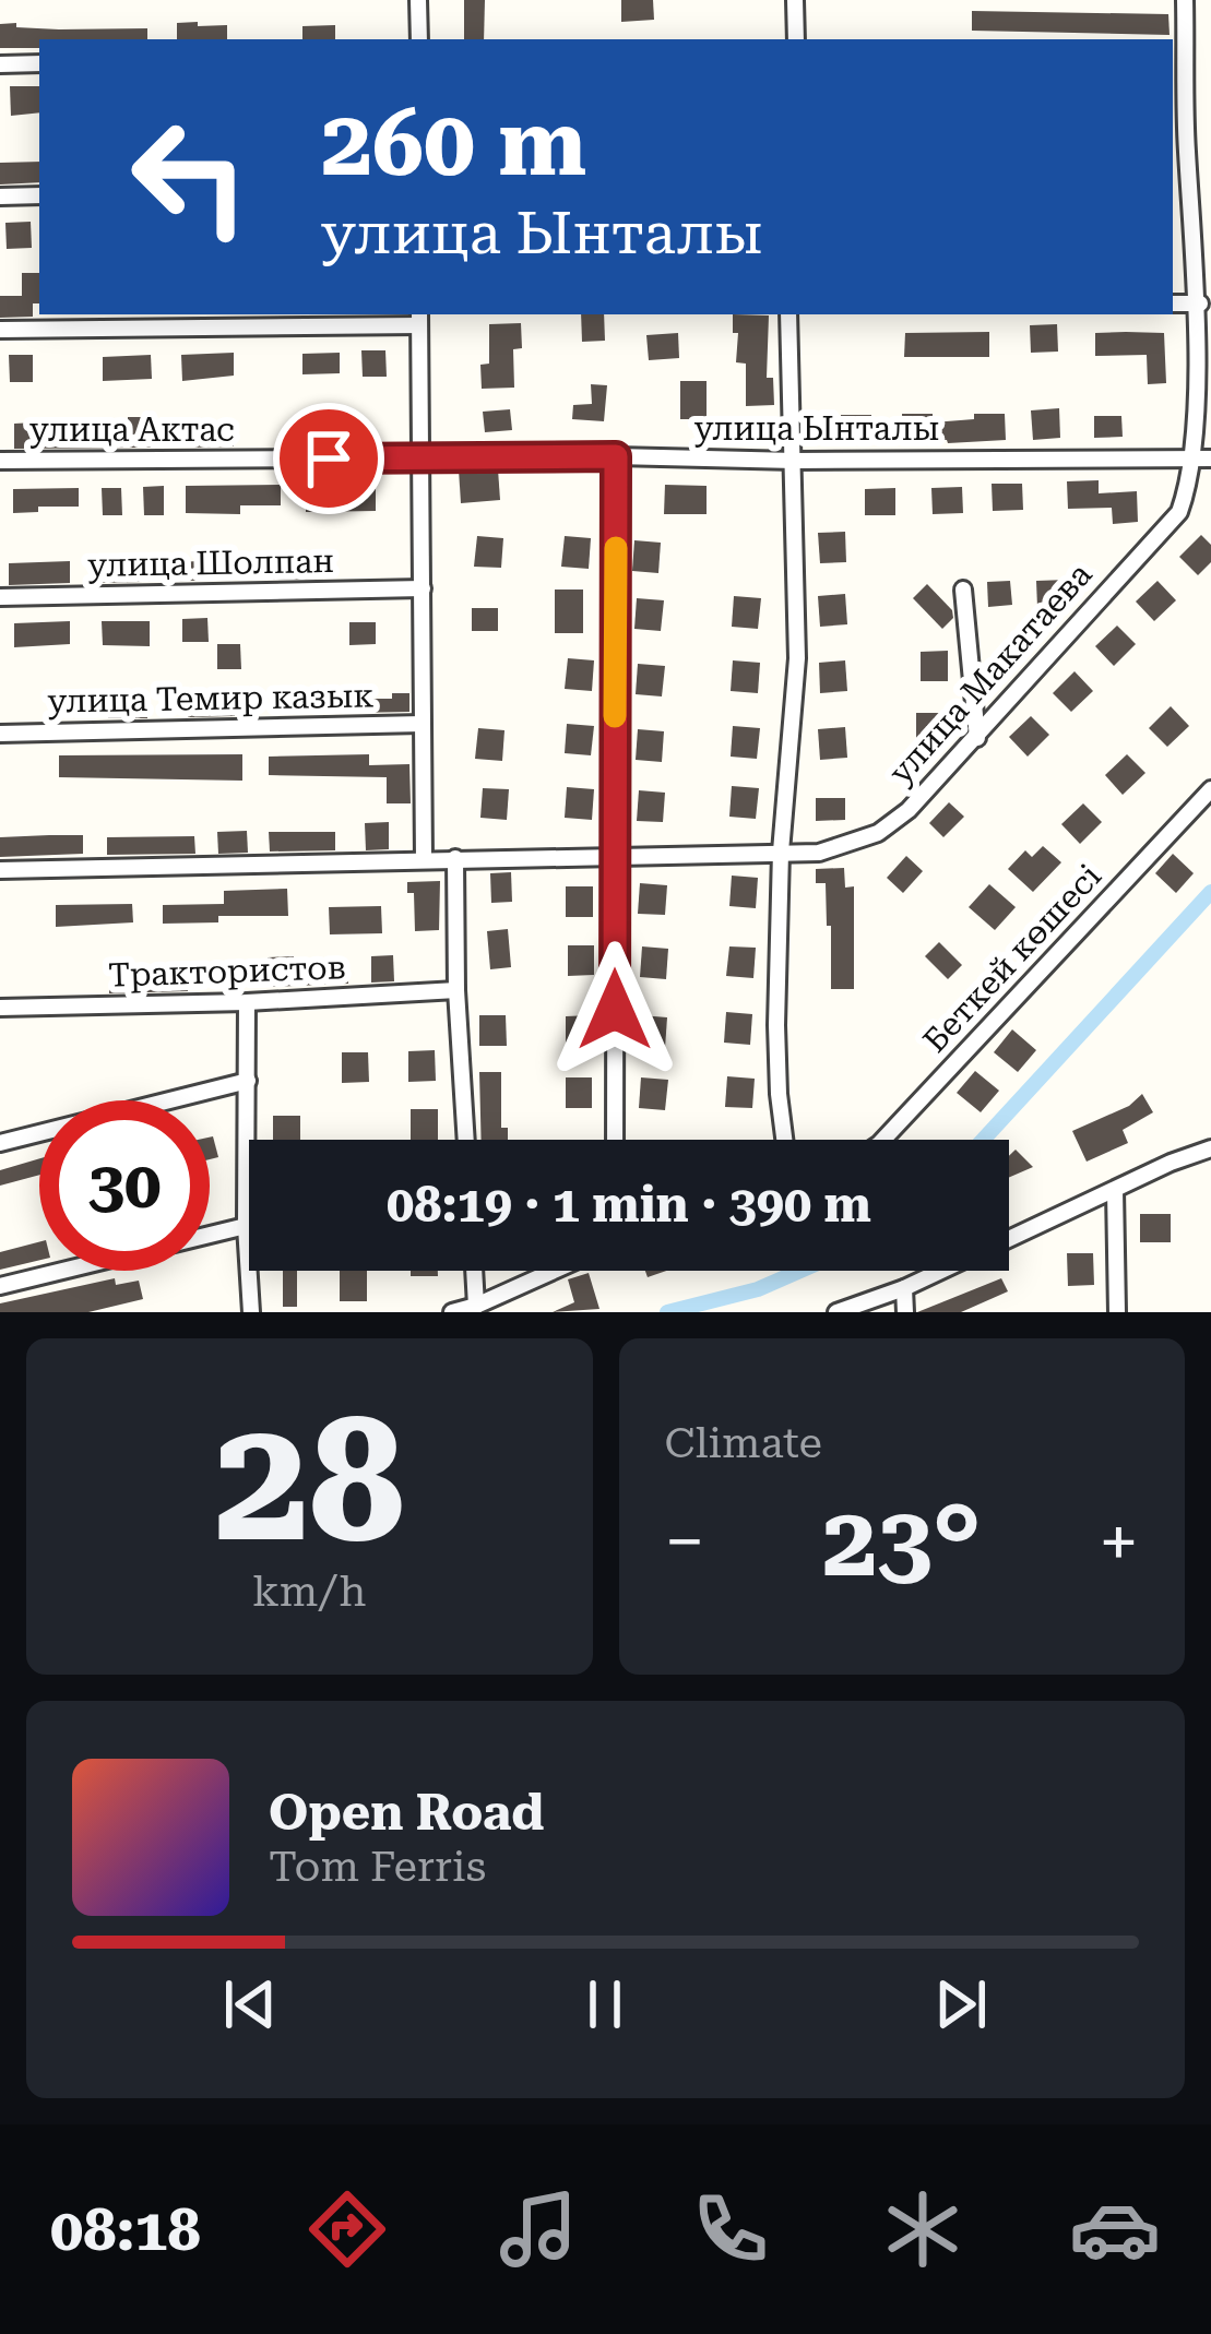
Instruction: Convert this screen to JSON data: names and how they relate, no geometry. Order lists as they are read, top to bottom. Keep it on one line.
{"streets":{"street":["улица Ынталы","улица Актас","улица Шолпан","улица Макатаева","улица Темир казык","Беткей көшесі","Трактористов"]},"crossings":[["улица Ынталы","улица Актас"],["улица Ынталы","улица Макатаева"]],"page":{"turn":["260 m","улица Ынталы"],"limit":"30","trip":"08:19 · 1 min · 390 m","tile":[["28","km/h"],"Climate"],"heat":["−","23°","+"],"song":["Open Road","Tom Ferris"],"tabs":"08:18"}}
